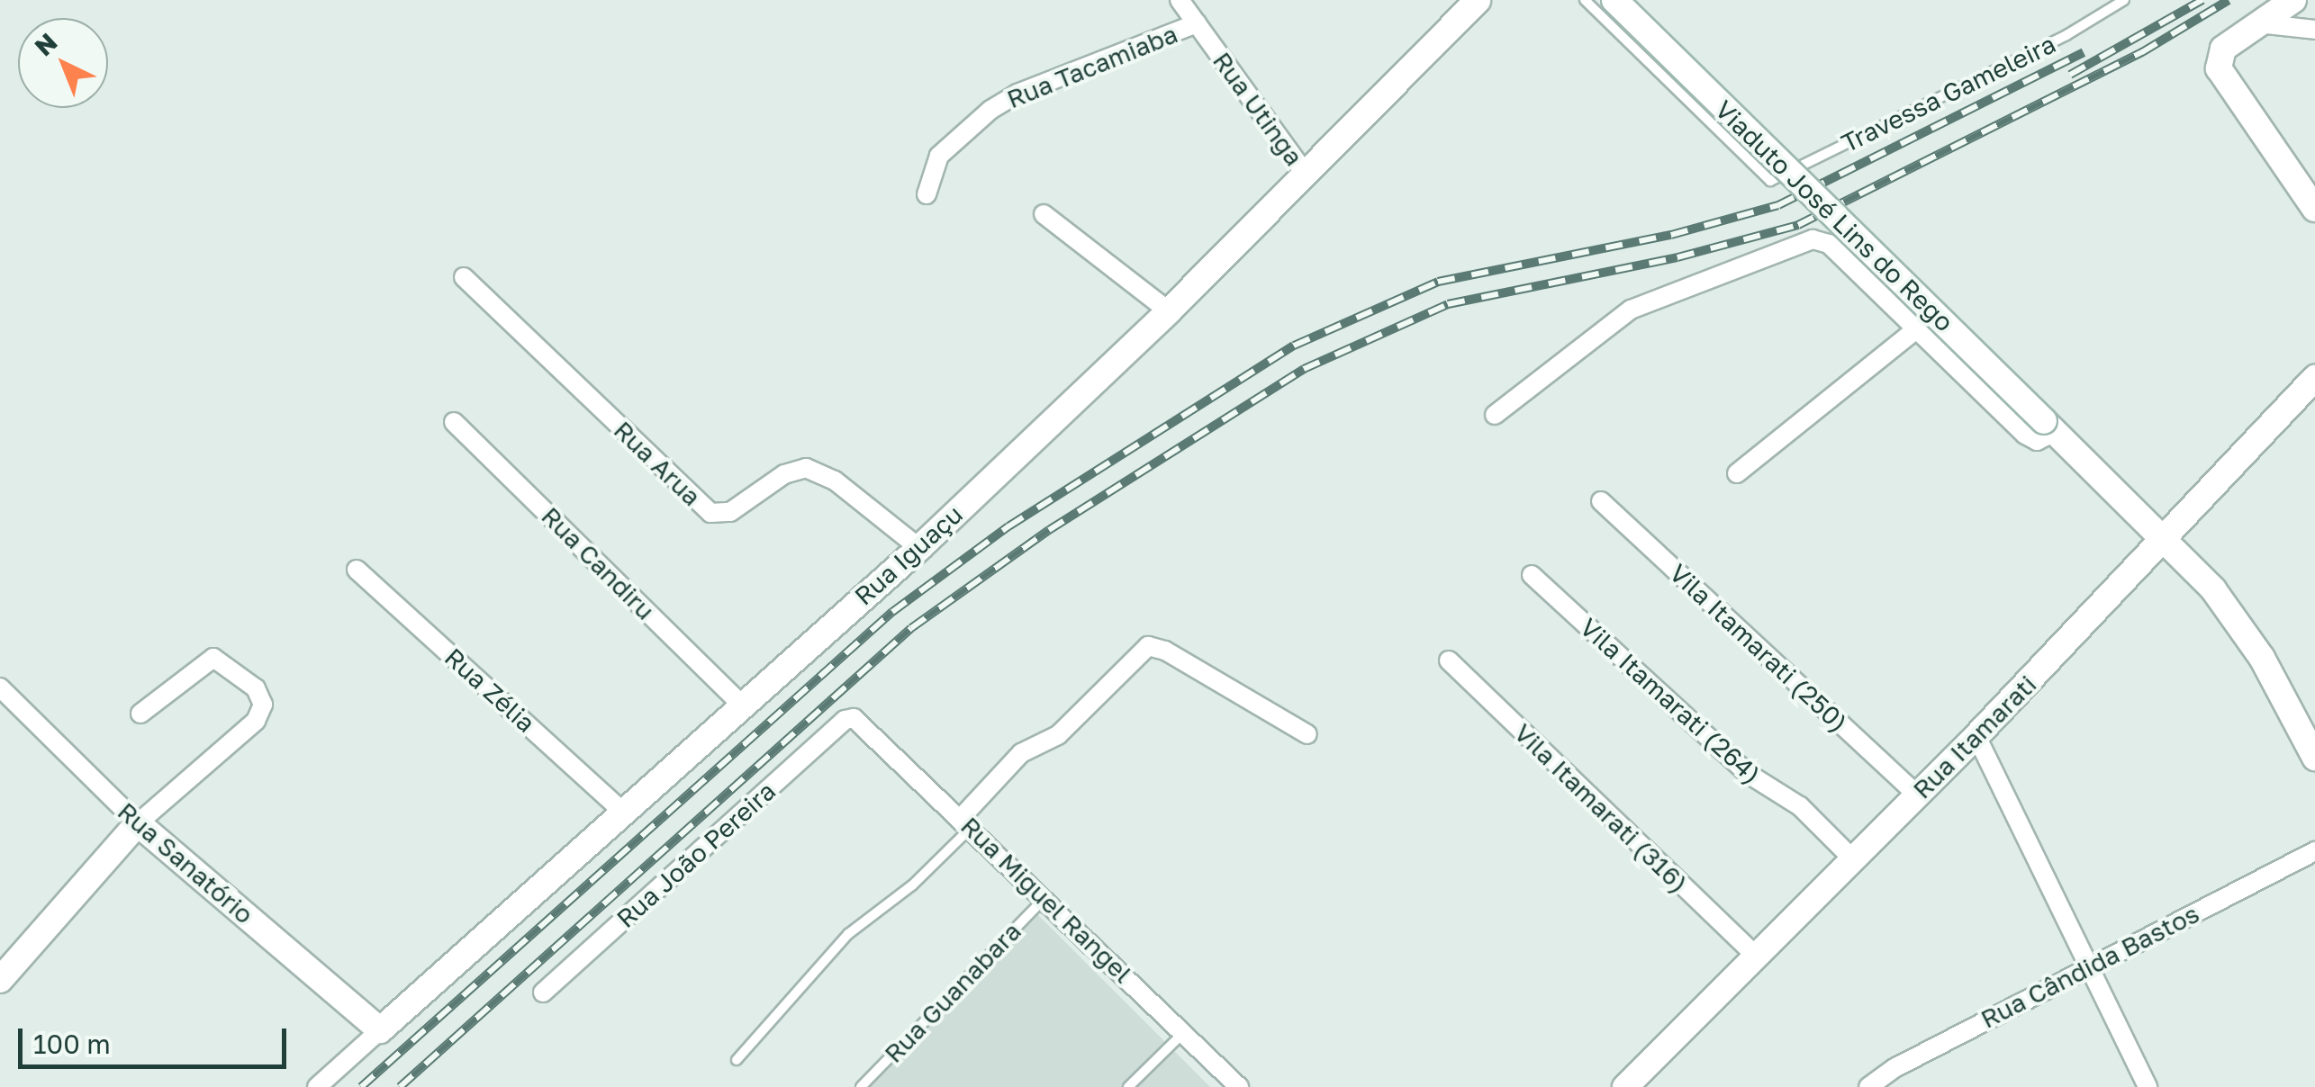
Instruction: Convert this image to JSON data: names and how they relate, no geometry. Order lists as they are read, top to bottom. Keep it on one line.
{"streets":{"main road":["Viaduto José Lins do Rego","Rua Iguaçu","Rua Itamarati","Rua Sanatório"],"street":["Rua Tacamiaba","Rua Utinga","Rua Arua","Rua Candiru","Vila Itamarati (250)","Rua Zélia","Vila Itamarati (264)","Vila Itamarati (316)","Rua João Pereira","Rua Miguel Rangel","Rua Cândida Bastos"],"lane":["Travessa Gameleira","Rua Guanabara"]},"crossings":[["Rua Tacamiaba","Rua Utinga"],["Rua Utinga","Rua Iguaçu"],["Viaduto José Lins do Rego","Rua Itamarati"],["Rua Arua","Rua Iguaçu"],["Rua Iguaçu","Rua Candiru"],["Rua Iguaçu","Rua Zélia"],["Rua Iguaçu","Rua Sanatório"],["Vila Itamarati (250)","Rua Itamarati"],["Vila Itamarati (264)","Rua Itamarati"],["Rua Itamarati","Vila Itamarati (316)"],["Rua João Pereira","Rua Miguel Rangel"],["Rua Miguel Rangel","Rua Guanabara"]],"scale_bar":"100 m","north":"top left"}
